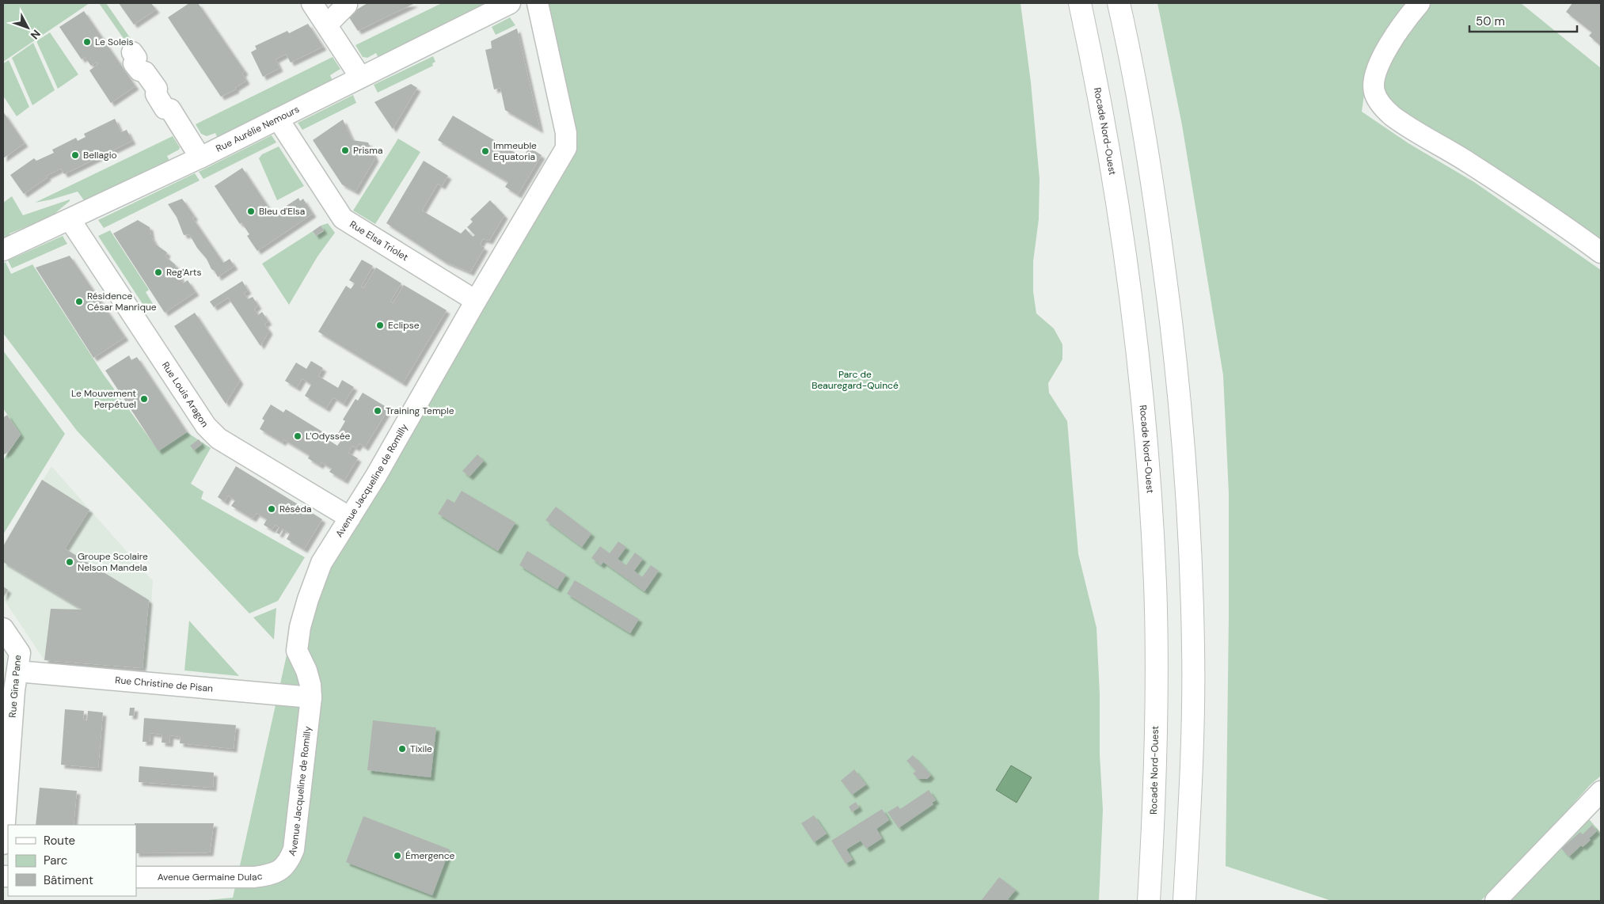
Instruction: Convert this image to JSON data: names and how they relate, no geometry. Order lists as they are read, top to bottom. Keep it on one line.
{"streets":{"highway":["Rocade Nord-Ouest"],"street":["Rue Aurélie Nemours","Rue Elsa Triolet","Rue Louis Aragon","Avenue Jacqueline de Romilly","Rue Christine de Pisan","Rue Gina Pane","Avenue Germaine Dulac"]},"crossings":[["Rue Aurélie Nemours","Rue Elsa Triolet"],["Rue Aurélie Nemours","Rue Louis Aragon"],["Rue Elsa Triolet","Avenue Jacqueline de Romilly"],["Rue Louis Aragon","Avenue Jacqueline de Romilly"],["Avenue Jacqueline de Romilly","Rue Christine de Pisan"],["Avenue Jacqueline de Romilly","Avenue Germaine Dulac"],["Rue Christine de Pisan","Rue Gina Pane"]],"parks":["Parc de Beauregard-Quincé"],"places":["Le Soleis","Prisma","Immeuble Equatoria","Bellagio","Bleu d'Elsa","Reg'Arts","Résidence César Manrique","Eclipse","Le Mouvement Perpétuel","Training Temple","L'Odyssée","Réséda","Groupe Scolaire Nelson Mandela","Tixile","Émergence"],"legend":["Route","Parc","Bâtiment"],"scale_bar":"50 m","north":"bottom right"}
